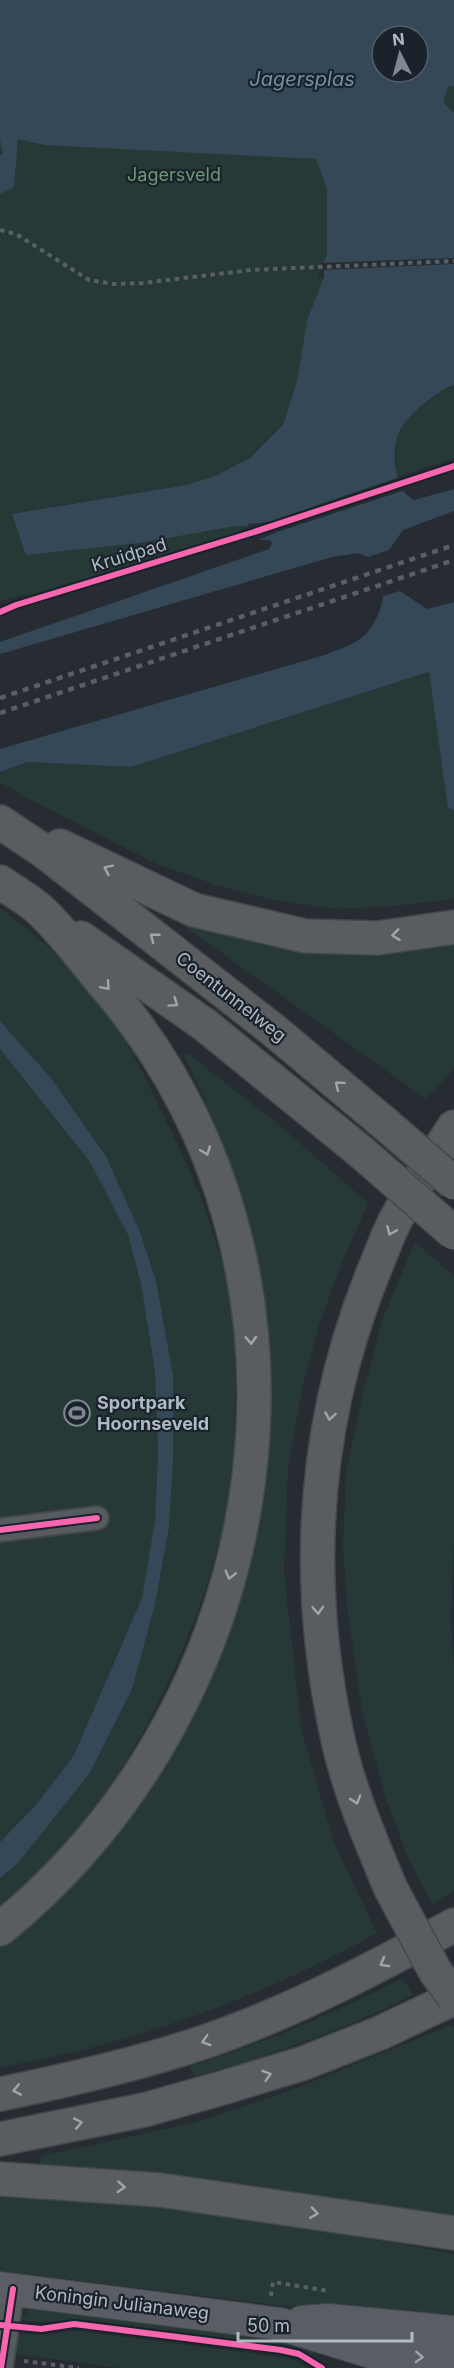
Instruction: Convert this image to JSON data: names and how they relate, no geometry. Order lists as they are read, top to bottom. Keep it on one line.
{"streets":{"highway":["Coentunnelweg"],"main road":["Koningin Julianaweg"],"cycle path":["Kruidpad"]},"water":["Jagersplas"],"parks":["Jagersveld"],"places":{"sports":["Sportpark Hoornseveld"]},"scale_bar":"50 m","north":"top"}
